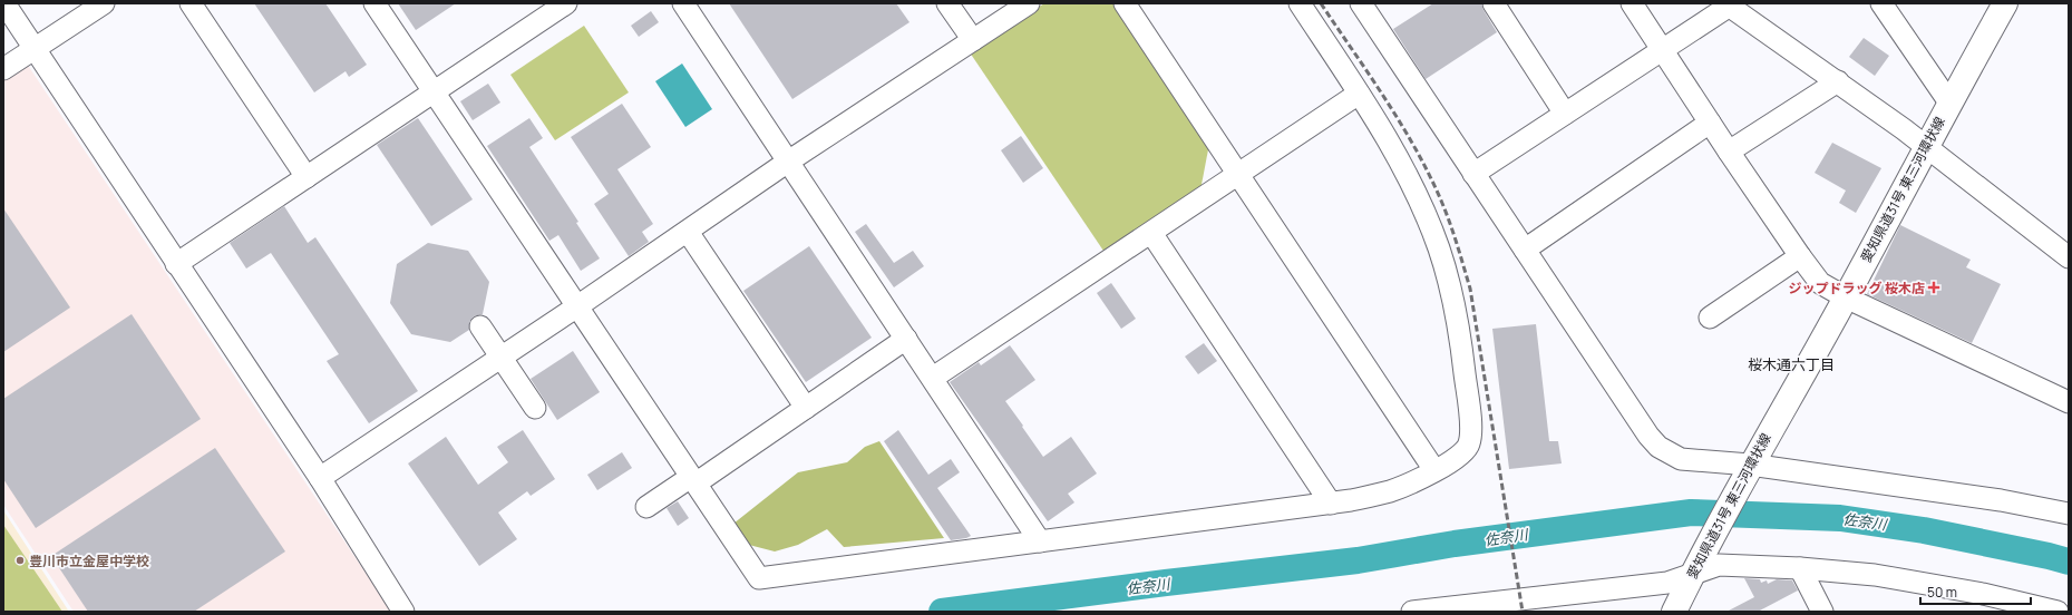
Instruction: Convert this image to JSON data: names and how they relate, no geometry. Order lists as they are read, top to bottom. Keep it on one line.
{"streets":{"main road":["愛知県道31号 東三河環状線"]},"districts":["桜木通六丁目"],"water":["佐奈川"],"places":{"health":["ジップドラッグ 桜木店"],"other":["豊川市立金屋中学校"]},"scale_bar":"50 m"}
